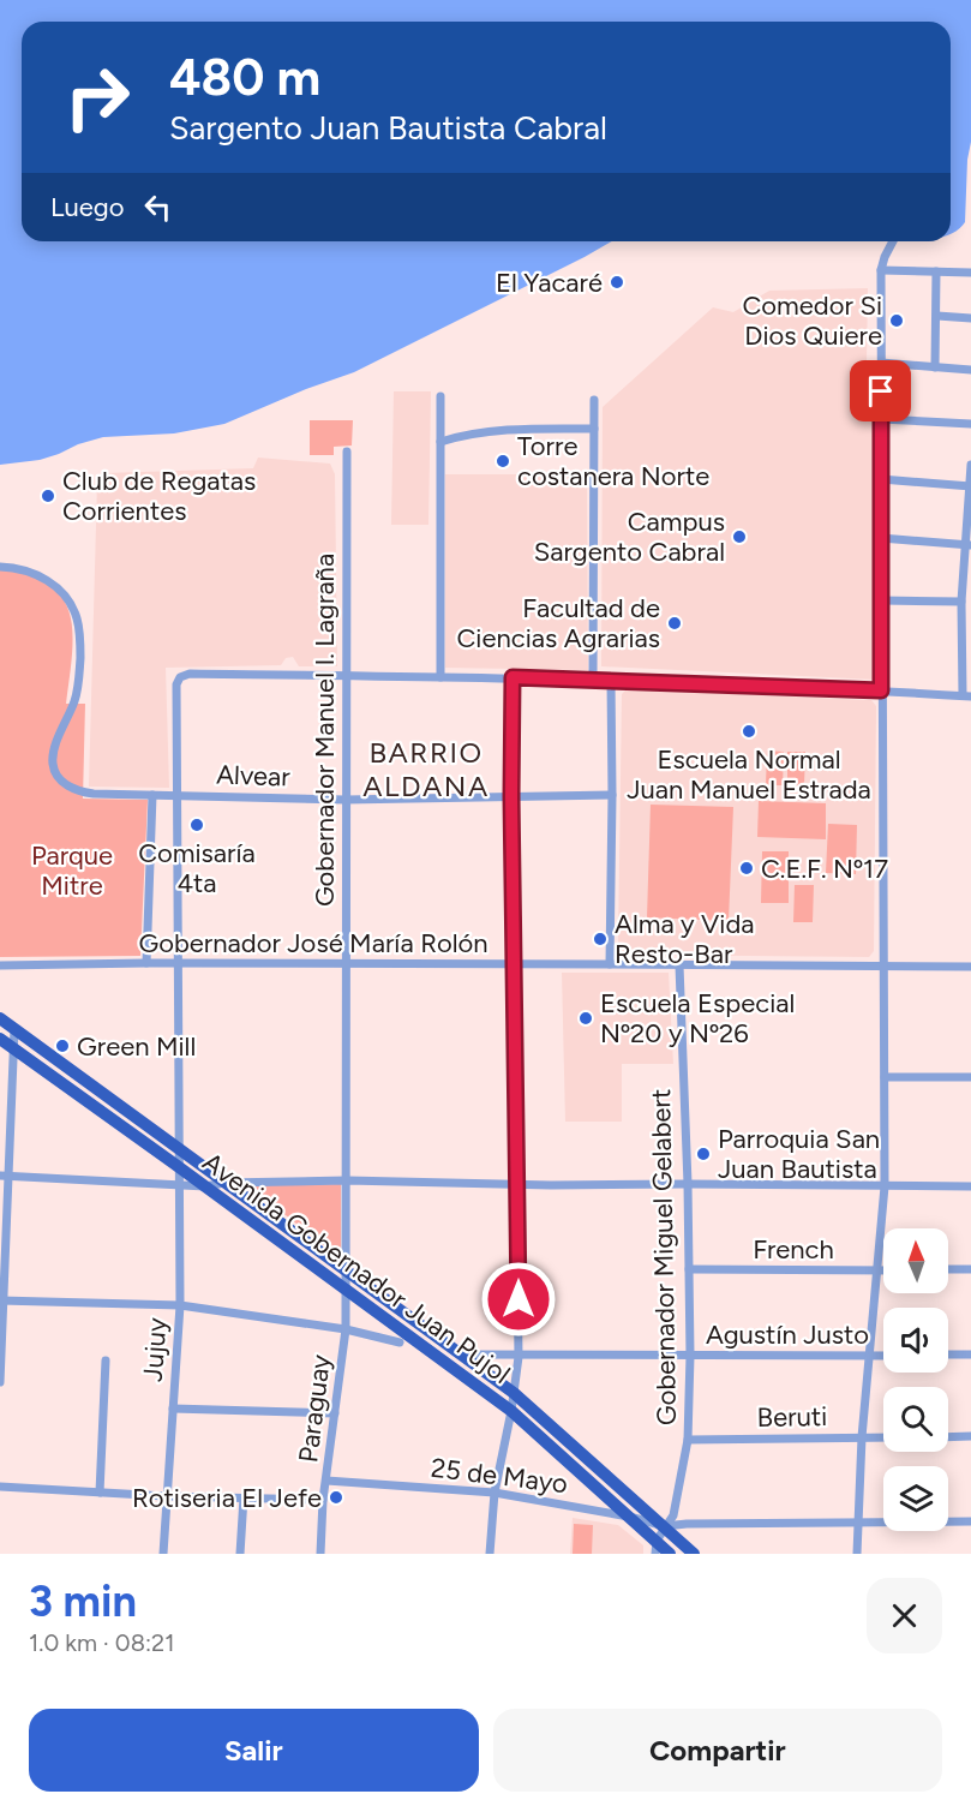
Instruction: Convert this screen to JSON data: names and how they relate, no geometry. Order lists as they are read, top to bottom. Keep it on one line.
{"streets":{"main road":["Avenida Gobernador Juan Pujol"],"street":["Gobernador Manuel I. Lagraña","Alvear","Gobernador José María Rolón","French","Gobernador Miguel Gelabert","Agustín Justo","Jujuy","Paraguay","Beruti","25 de Mayo"]},"crossings":[["Gobernador Manuel I. Lagraña","Alvear"],["Gobernador Manuel I. Lagraña","Gobernador José María Rolón"],["Gobernador Manuel I. Lagraña","Avenida Gobernador Juan Pujol"],["Gobernador Manuel I. Lagraña","Jujuy"],["Gobernador Manuel I. Lagraña","Paraguay"],["Alvear","Jujuy"],["Gobernador José María Rolón","Gobernador Miguel Gelabert"],["Gobernador José María Rolón","Jujuy"],["French","Gobernador Miguel Gelabert"],["Gobernador Miguel Gelabert","Avenida Gobernador Juan Pujol"],["Gobernador Miguel Gelabert","Agustín Justo"],["Gobernador Miguel Gelabert","Beruti"],["Gobernador Miguel Gelabert","25 de Mayo"],["Avenida Gobernador Juan Pujol","Agustín Justo"],["Avenida Gobernador Juan Pujol","Jujuy"],["Avenida Gobernador Juan Pujol","Paraguay"],["Avenida Gobernador Juan Pujol","25 de Mayo"],["Paraguay","25 de Mayo"]],"districts":["BARRIO ALDANA"],"parks":["Parque Mitre"],"places":["El Yacaré","Comedor Si Dios Quiere","Torre costanera Norte","Club de Regatas Corrientes","Campus Sargento Cabral","Facultad de Ciencias Agrarias","Escuela Normal Juan Manuel Estrada","Comisaría 4ta","C.E.F. Nº17","Alma y Vida Resto-Bar","Escuela Especial Nº20 y Nº26","Green Mill","Parroquia San Juan Bautista","Rotiseria El Jefe"],"north":"top","page":{"turn":["480 m","Sargento Juan Bautista Cabral"],"then":"Luego","heading":["3 min","1.0 km · 08:21"],"buttons":["Salir","Compartir"]}}
